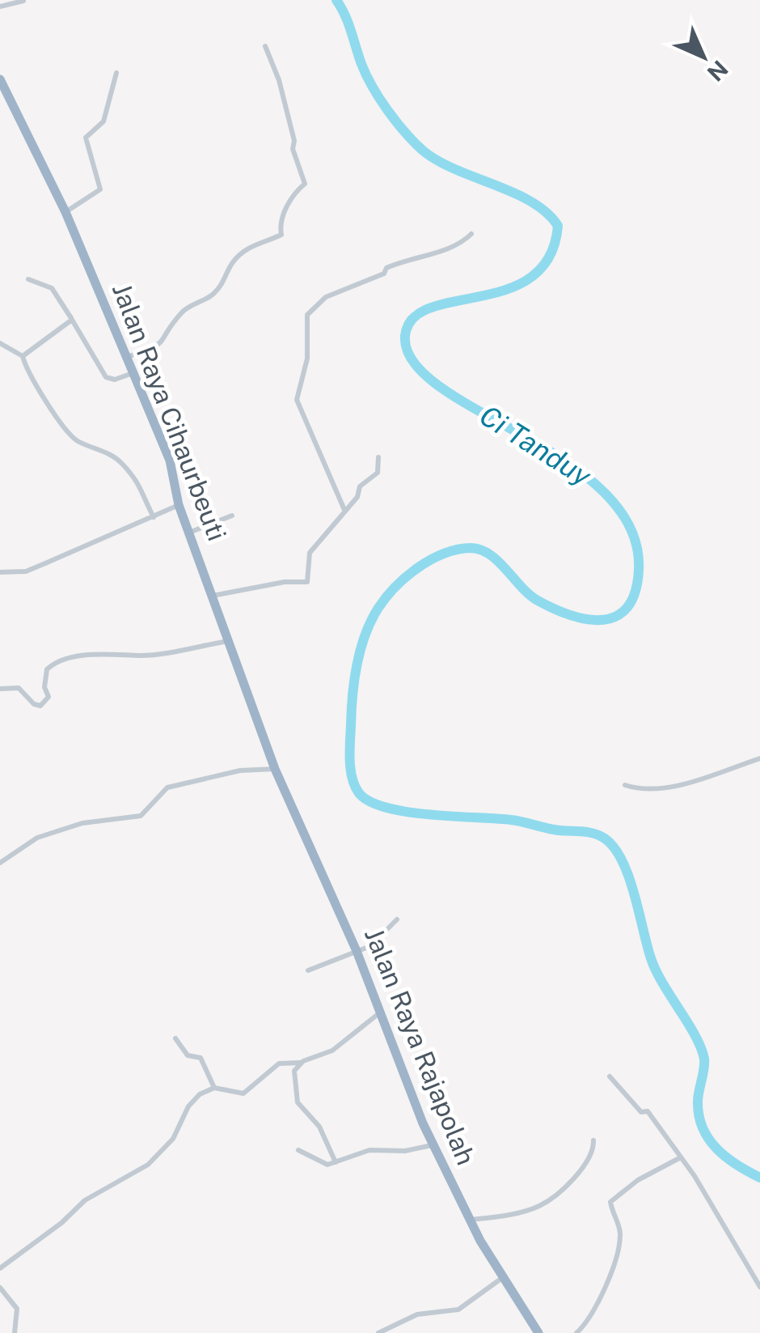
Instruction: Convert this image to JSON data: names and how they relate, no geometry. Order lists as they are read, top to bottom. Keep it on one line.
{"streets":{"highway":["Jalan Raya Cihaurbeuti","Jalan Raya Rajapolah"]},"crossings":[["Jalan Raya Cihaurbeuti","Jalan Raya Rajapolah"]],"water":["Ci Tanduy"],"north":"bottom right"}
